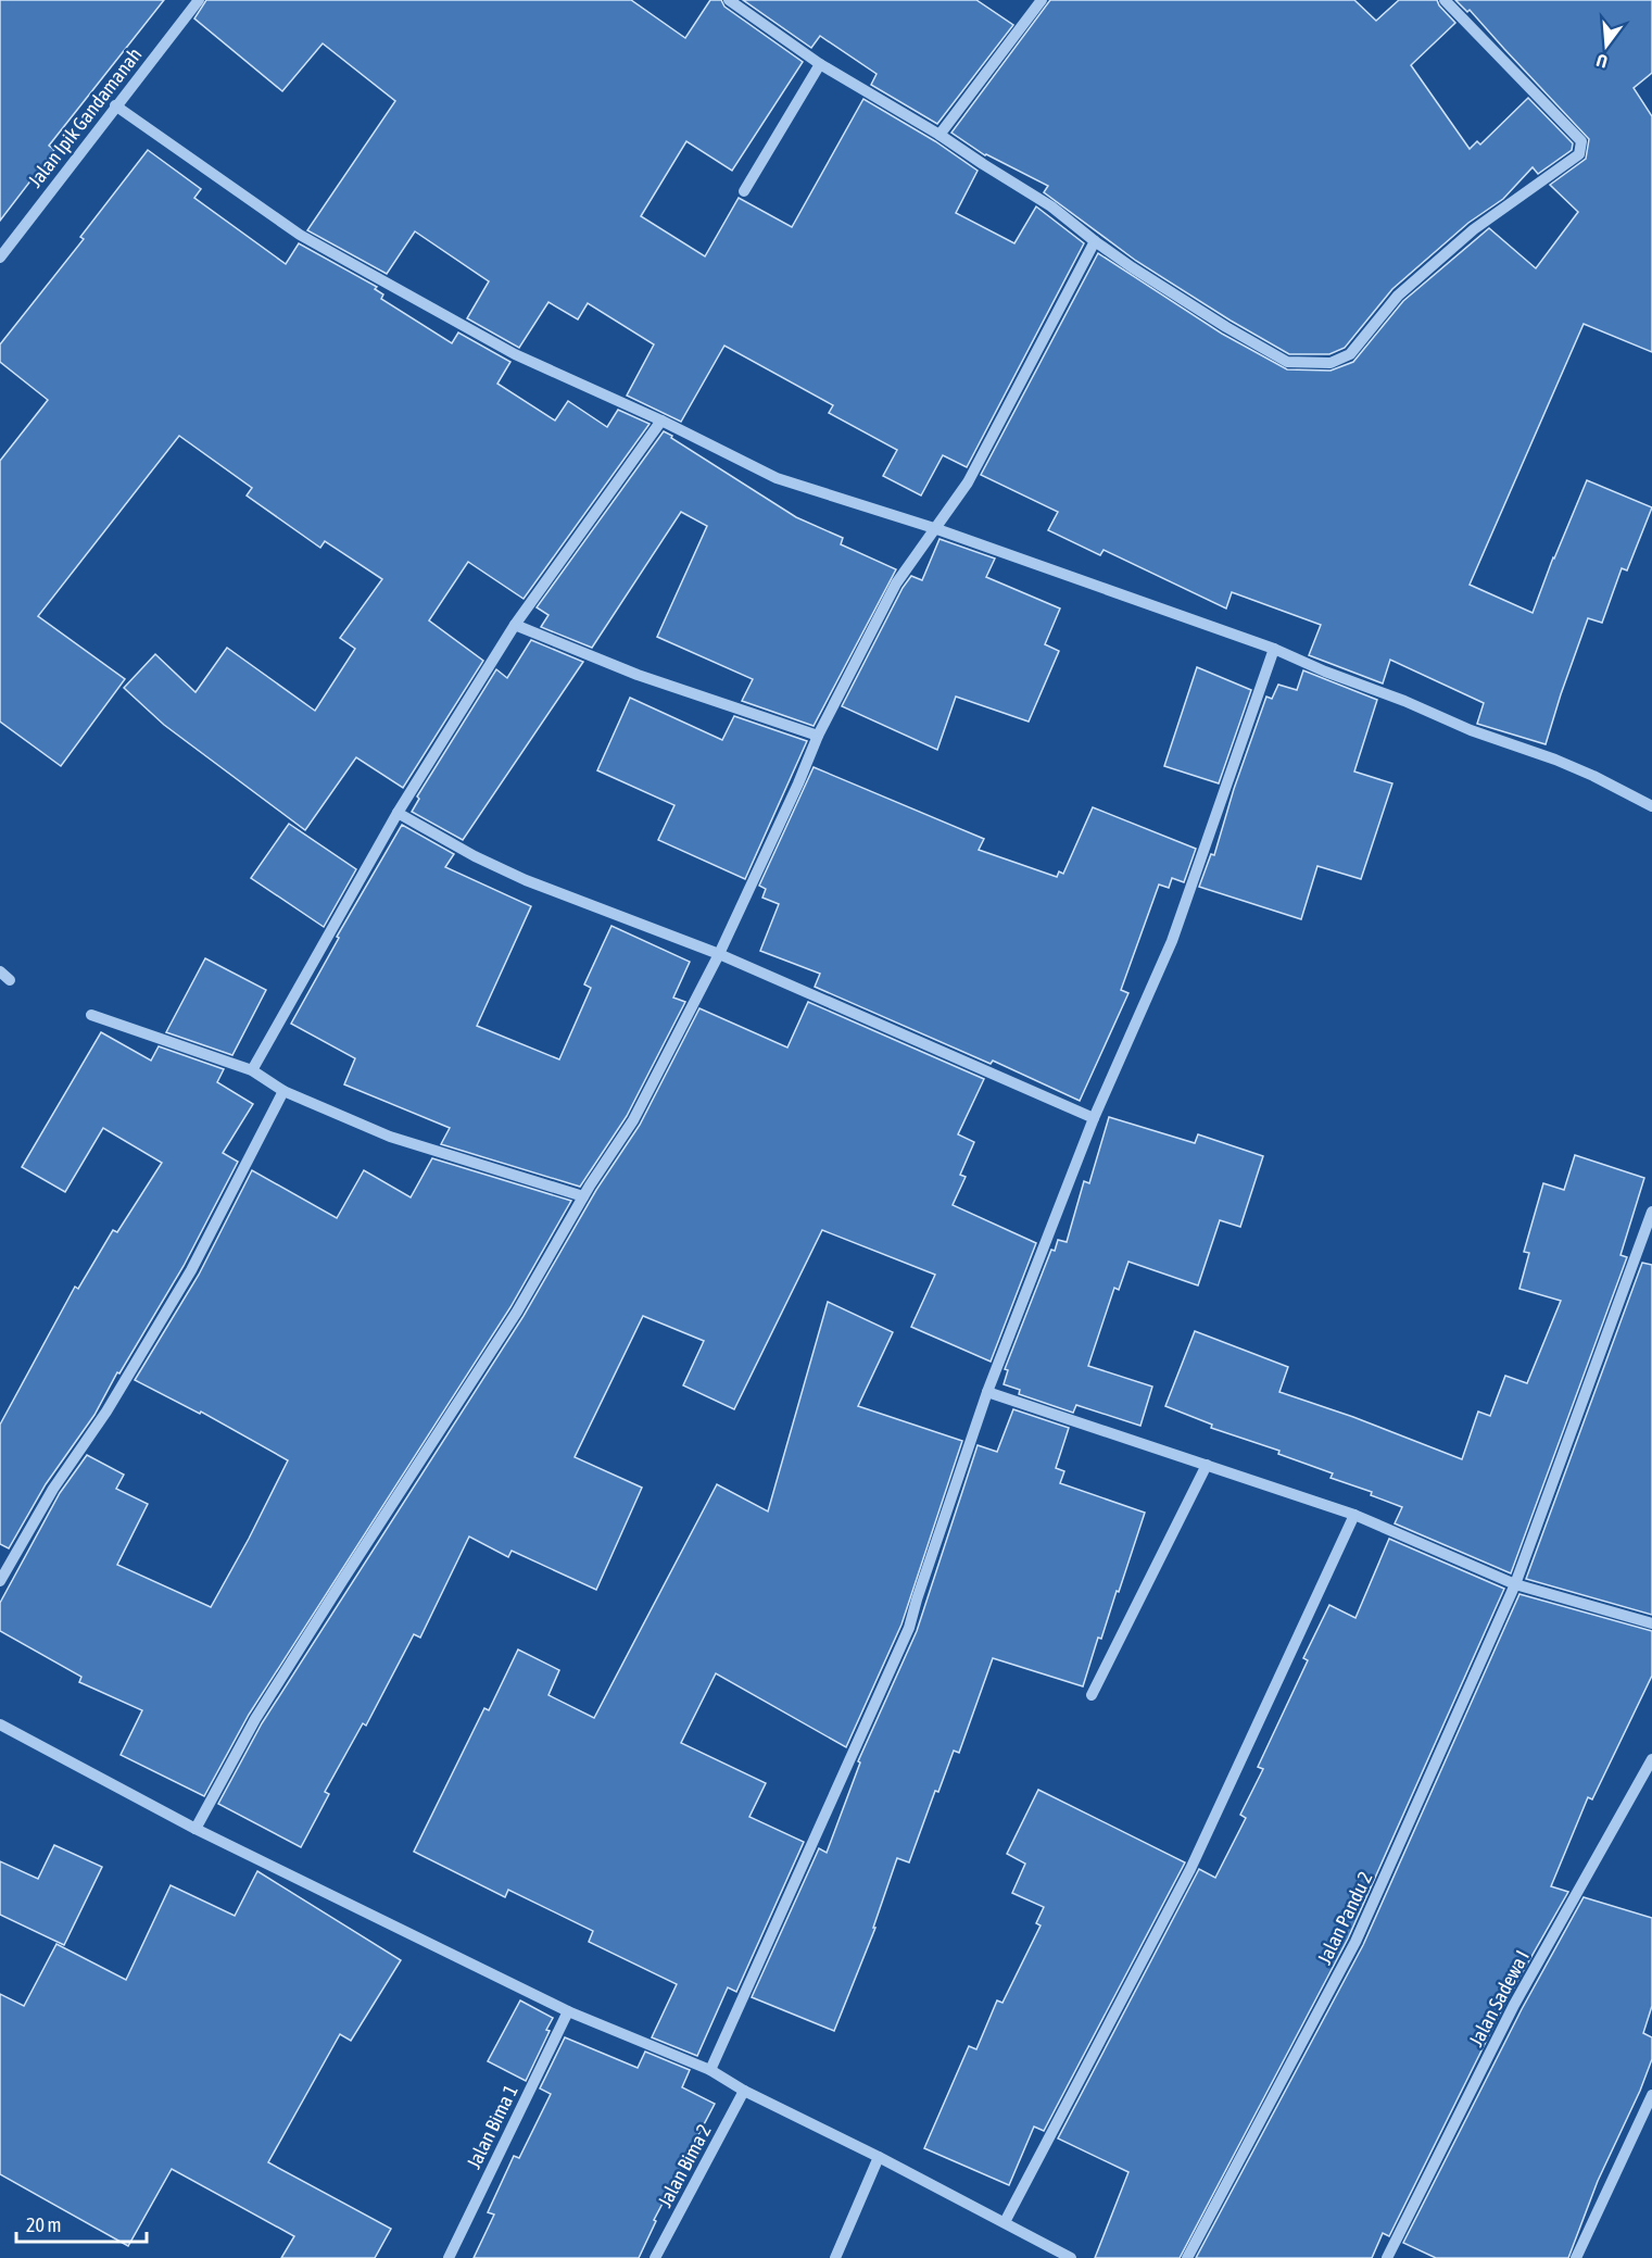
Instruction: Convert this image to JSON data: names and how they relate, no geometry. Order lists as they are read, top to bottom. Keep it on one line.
{"streets":{"street":["Jalan Ipik Gandamanah","Jalan Pandu 2","Jalan Sadewa I","Jalan Bima 1","Jalan Bima 2"]},"scale_bar":"20 m","north":"bottom"}
